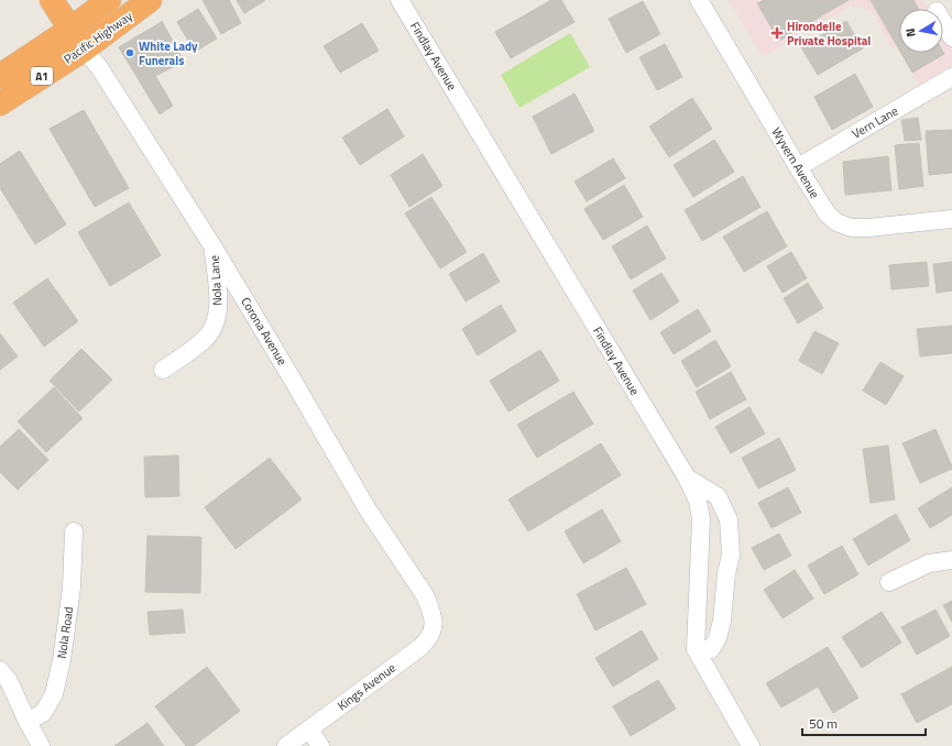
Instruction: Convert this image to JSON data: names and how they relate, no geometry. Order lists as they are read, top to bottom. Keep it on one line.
{"streets":{"highway":["Pacific Highway","A1"],"street":["Findlay Avenue","Vern Lane","Wyvern Avenue","Nola Lane","Corona Avenue","Nola Road","Kings Avenue"]},"crossings":[["Pacific Highway","Corona Avenue"],["Vern Lane","Wyvern Avenue"],["Nola Lane","Corona Avenue"],["Corona Avenue","Kings Avenue"]],"places":{"health":["Hirondelle Private Hospital"],"other":["White Lady Funerals"]},"scale_bar":"50 m","north":"left"}
